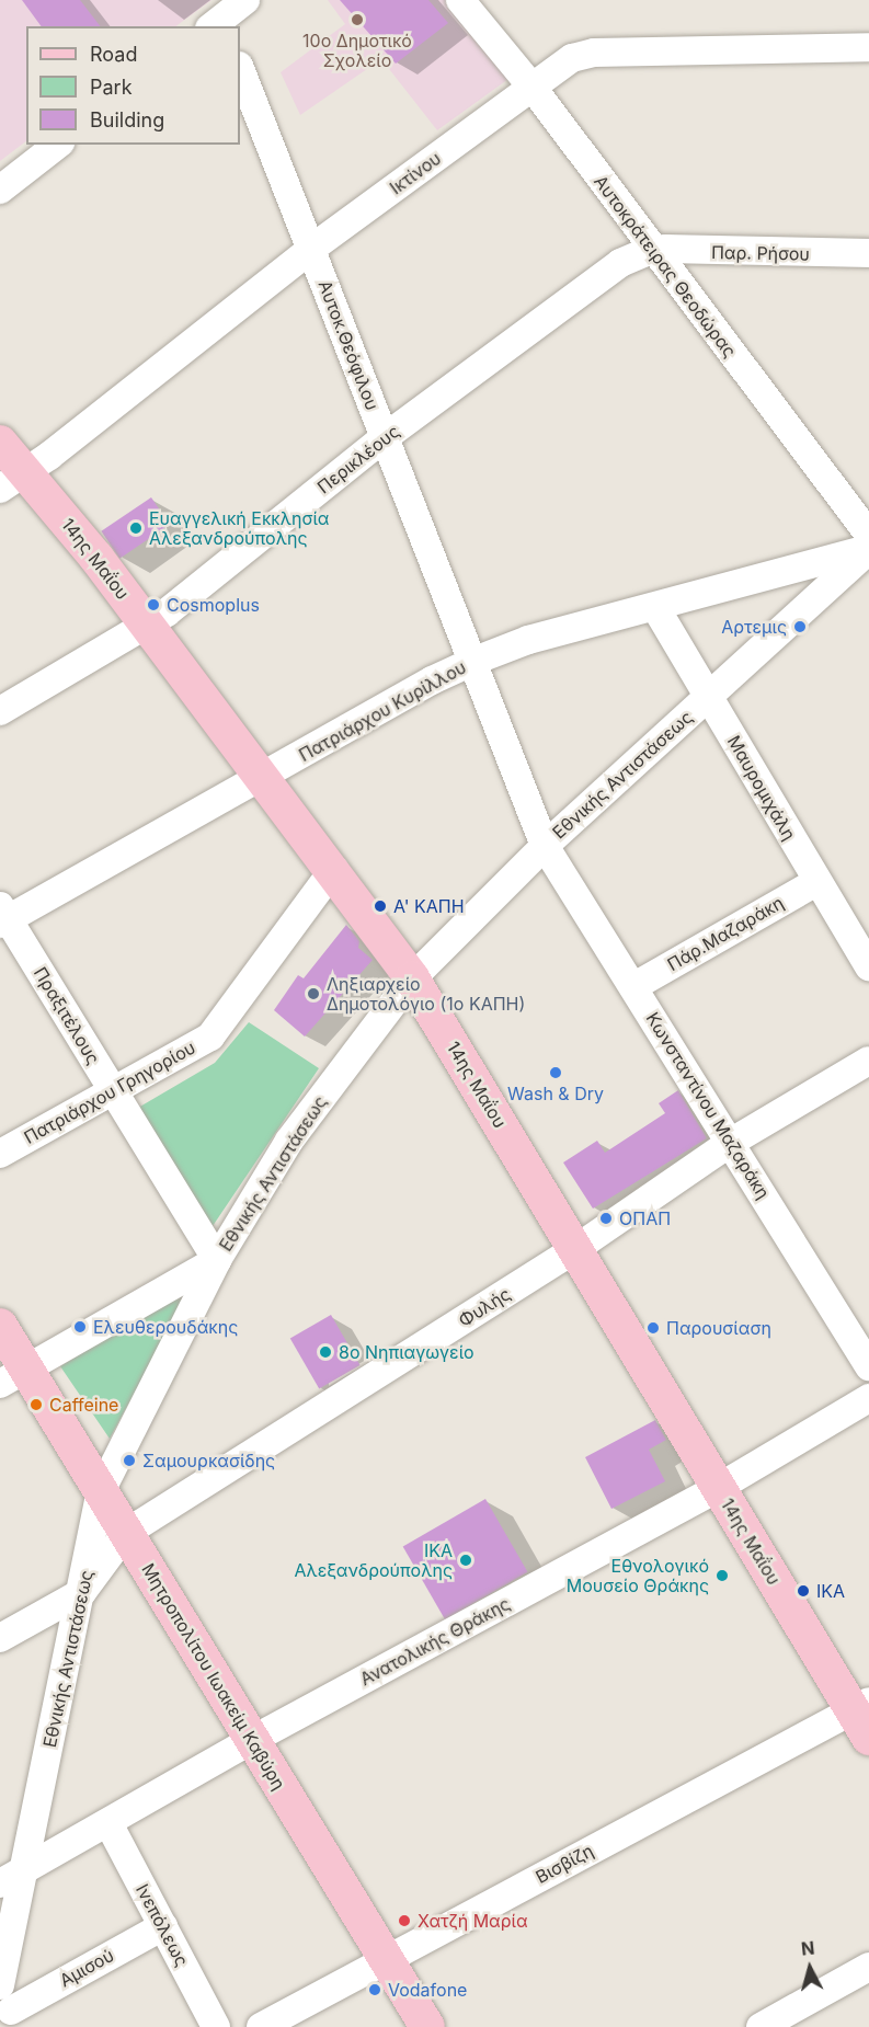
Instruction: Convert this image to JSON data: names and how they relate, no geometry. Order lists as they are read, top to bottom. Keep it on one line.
{"streets":{"main road":["14ης Μαΐου","Μητροπολίτου Ιωακείμ Καβύρη"],"street":["Ικτίνου","Παρ. Ρήσου","Αυτοκράτειρας Θεοδώρας","Αυτοκ.Θεόφιλου","Περικλέους","Πατριάρχου Κυρίλλου","Εθνικής Αντιστάσεως","Μαυρομιχάλη","Πάρ.Μαζαράκη","Πραξιτέλους","Πατριάρχου Γρηγορίου","Κωνσταντίνου Μαζαράκη","Φυλής","Ανατολικής Θράκης","Βισβίζη","Ινεπόλεως","Αμισού"]},"crossings":[["Ικτίνου","Αυτοκράτειρας Θεοδώρας"],["Ικτίνου","Αυτοκ.Θεόφιλου"],["Ικτίνου","14ης Μαΐου"],["Παρ. Ρήσου","Αυτοκράτειρας Θεοδώρας"],["Παρ. Ρήσου","Περικλέους"],["Αυτοκράτειρας Θεοδώρας","Περικλέους"],["Αυτοκ.Θεόφιλου","Περικλέους"],["Αυτοκ.Θεόφιλου","Πατριάρχου Κυρίλλου"],["Αυτοκ.Θεόφιλου","Εθνικής Αντιστάσεως"],["Αυτοκ.Θεόφιλου","Κωνσταντίνου Μαζαράκη"],["Περικλέους","14ης Μαΐου"],["14ης Μαΐου","Πατριάρχου Κυρίλλου"],["14ης Μαΐου","Εθνικής Αντιστάσεως"],["14ης Μαΐου","Πατριάρχου Γρηγορίου"],["14ης Μαΐου","Φυλής"],["14ης Μαΐου","Ανατολικής Θράκης"],["14ης Μαΐου","Βισβίζη"],["Πατριάρχου Κυρίλλου","Εθνικής Αντιστάσεως"],["Πατριάρχου Κυρίλλου","Μαυρομιχάλη"],["Πατριάρχου Κυρίλλου","Πραξιτέλους"],["Εθνικής Αντιστάσεως","Μαυρομιχάλη"],["Εθνικής Αντιστάσεως","Πραξιτέλους"],["Εθνικής Αντιστάσεως","Κωνσταντίνου Μαζαράκη"],["Εθνικής Αντιστάσεως","Φυλής"],["Εθνικής Αντιστάσεως","Ανατολικής Θράκης"],["Εθνικής Αντιστάσεως","Μητροπολίτου Ιωακείμ Καβύρη"],["Εθνικής Αντιστάσεως","Αμισού"],["Μαυρομιχάλη","Πάρ.Μαζαράκη"],["Πάρ.Μαζαράκη","Κωνσταντίνου Μαζαράκη"],["Πραξιτέλους","Πατριάρχου Γρηγορίου"],["Κωνσταντίνου Μαζαράκη","Φυλής"],["Φυλής","Μητροπολίτου Ιωακείμ Καβύρη"],["Ανατολικής Θράκης","Μητροπολίτου Ιωακείμ Καβύρη"],["Ανατολικής Θράκης","Ινεπόλεως"],["Μητροπολίτου Ιωακείμ Καβύρη","Βισβίζη"],["Ινεπόλεως","Αμισού"]],"places":["10ο Δημοτικό Σχολείο","Ευαγγελική Εκκλησία Αλεξανδρούπολης","Cosmoplus","Αρτεμις","Α' ΚΑΠΗ","Ληξιαρχείο Δημοτολόγιο (1ο ΚΑΠΗ)","Wash & Dry","ΟΠΑΠ","Ελευθερουδάκης","Παρουσίαση","8ο Νηπιαγωγείο","Caffeine","Σαμουρκασίδης","ΙΚΑ Αλεξανδρούπολης","Εθνολογικό Μουσείο Θράκης","ΙΚΑ","Χατζή Μαρία","Vodafone"],"legend":["Road","Park","Building"],"north":"top"}
